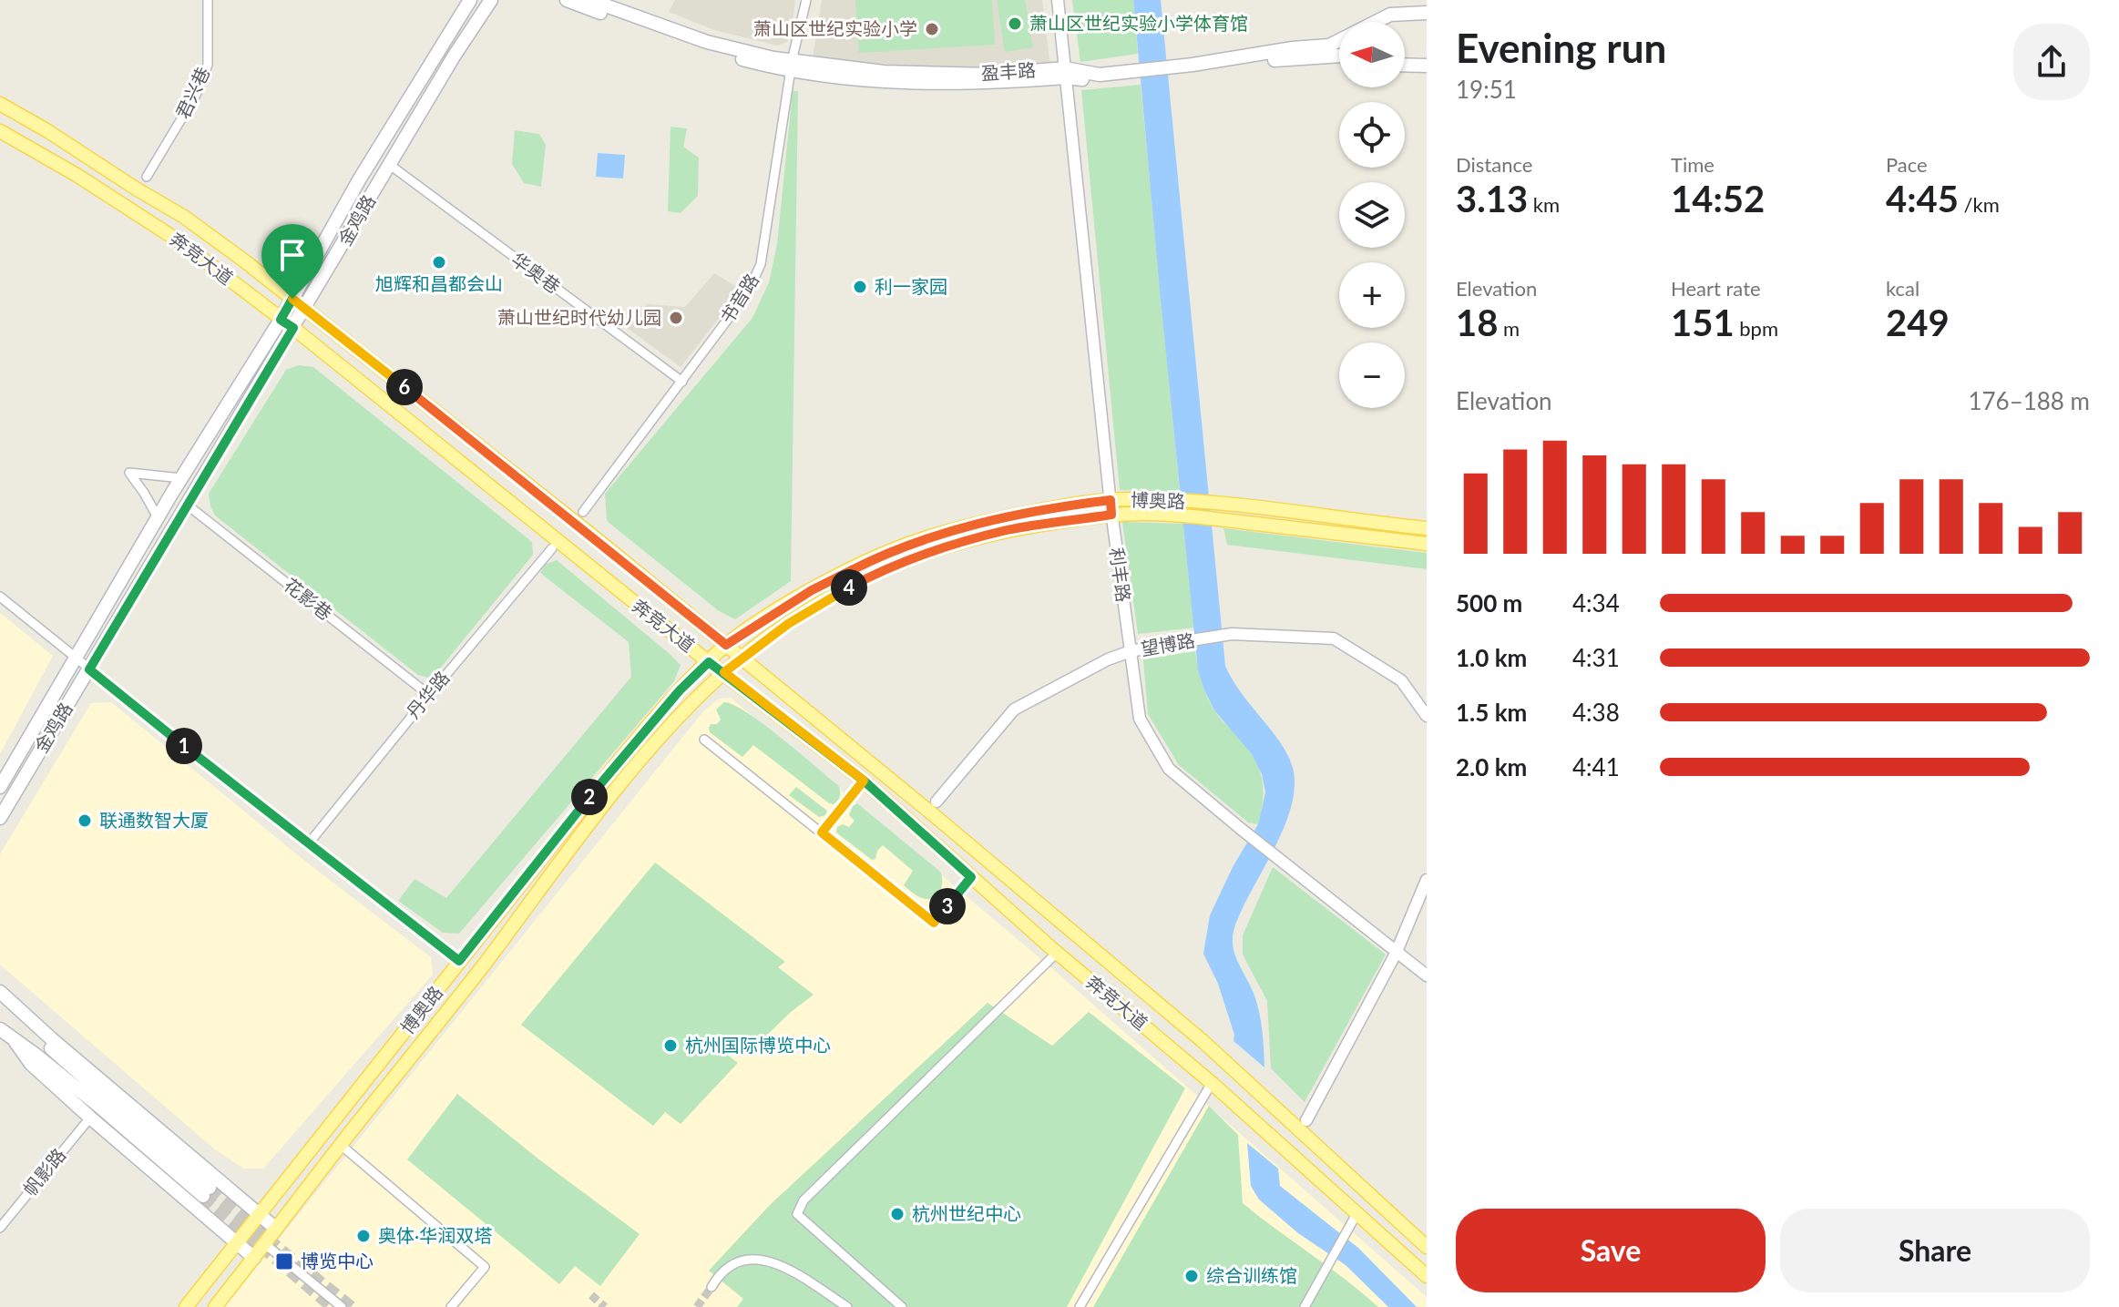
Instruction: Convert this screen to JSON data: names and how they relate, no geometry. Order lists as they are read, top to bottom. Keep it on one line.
{"streets":{"main road":["盈丰路","金鸡路","奔竞大道","博奥路"],"street":["君兴巷","华奥巷","书音路","利丰路","花影巷","望博路","丹华路","帆影路"]},"crossings":[["盈丰路","书音路"],["盈丰路","利丰路"],["金鸡路","奔竞大道"],["金鸡路","华奥巷"],["金鸡路","花影巷"],["奔竞大道","博奥路"],["华奥巷","书音路"],["博奥路","利丰路"],["利丰路","望博路"],["花影巷","丹华路"]],"places":{"other":["萧山区世纪实验小学体育馆","萧山区世纪实验小学","旭辉和昌都会山","利一家园","萧山世纪时代幼儿园","联通数智大厦","杭州国际博览中心","杭州世纪中心","奥体·华润双塔","综合训练馆"],"transit":["博览中心"]},"north":"left","page":{"heading":["Evening run","19:51"],"map_buttons":["+","−"],"stats":[["Distance","3.13 km"],["Time","14:52"],["Pace","4:45 /km"],["Elevation","18 m"],["Heart rate","151 bpm"],["kcal","249"]],"pins":["6","4","1","2","3"],"chart":["Elevation","176–188 m"],"list":[{"name":"500 m","note":"4:34"},{"name":"1.0 km","note":"4:31"},{"name":"1.5 km","note":"4:38"},{"name":"2.0 km","note":"4:41"}],"buttons":["Save","Share"]}}
